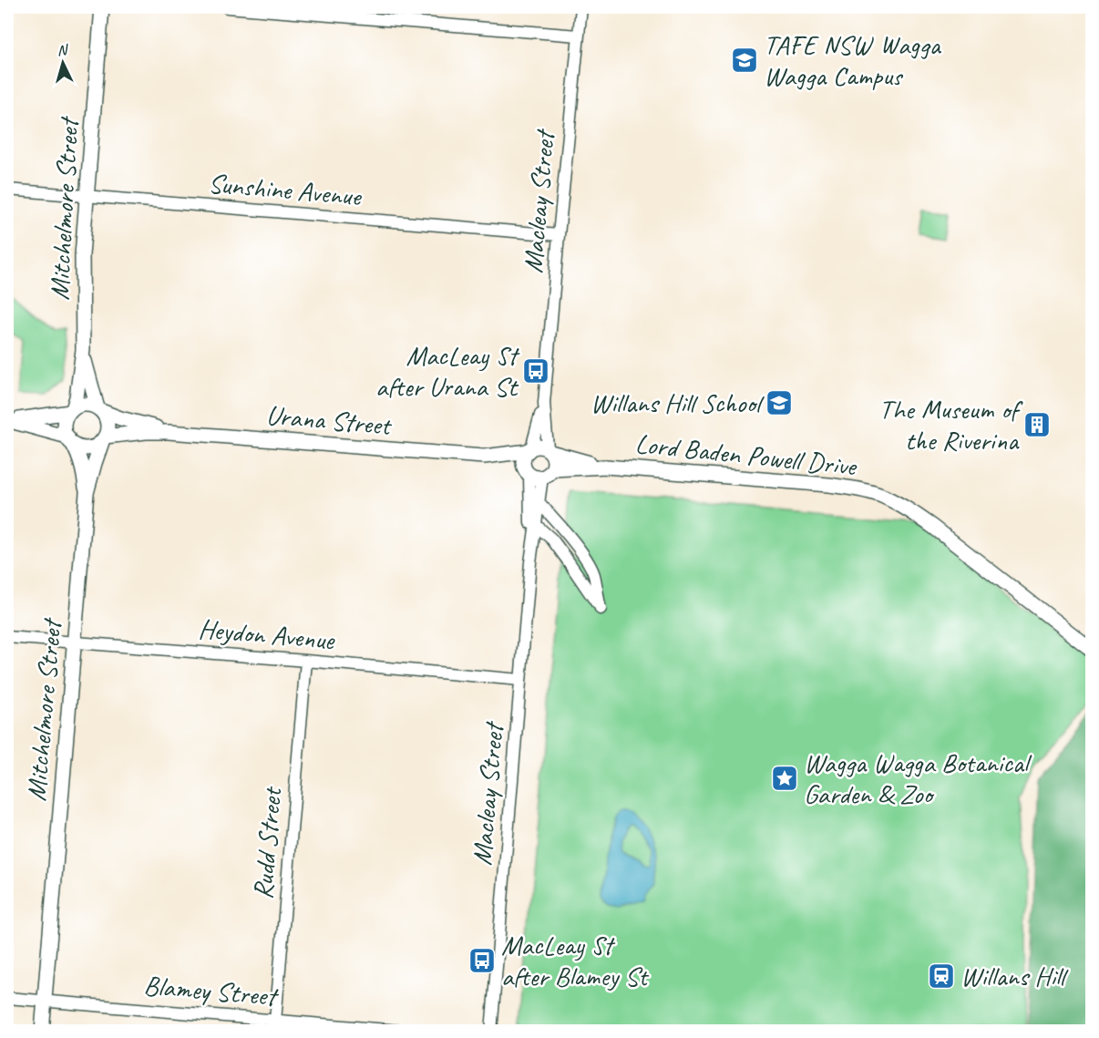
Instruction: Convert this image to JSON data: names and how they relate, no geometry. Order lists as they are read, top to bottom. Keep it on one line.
{"streets":{"street":["Sunshine Avenue","Macleay Street","Mitchelmore Street","Urana Street","Lord Baden Powell Drive","Heydon Avenue","Rudd Street","Blamey Street"]},"crossings":[["Sunshine Avenue","Macleay Street"],["Sunshine Avenue","Mitchelmore Street"],["Macleay Street","Urana Street"],["Macleay Street","Lord Baden Powell Drive"],["Macleay Street","Heydon Avenue"],["Mitchelmore Street","Urana Street"],["Mitchelmore Street","Heydon Avenue"],["Mitchelmore Street","Blamey Street"],["Urana Street","Lord Baden Powell Drive"],["Heydon Avenue","Rudd Street"],["Rudd Street","Blamey Street"]],"places":{"school or university":["TAFE NSW Wagga Wagga Campus","Willans Hill School"],"bus stop":["MacLeay St after Urana St","MacLeay St after Blamey St"],"building":["The Museum of the Riverina"],"place":["Wagga Wagga Botanical Garden & Zoo"],"station":["Willans Hill"]},"north":"top"}
